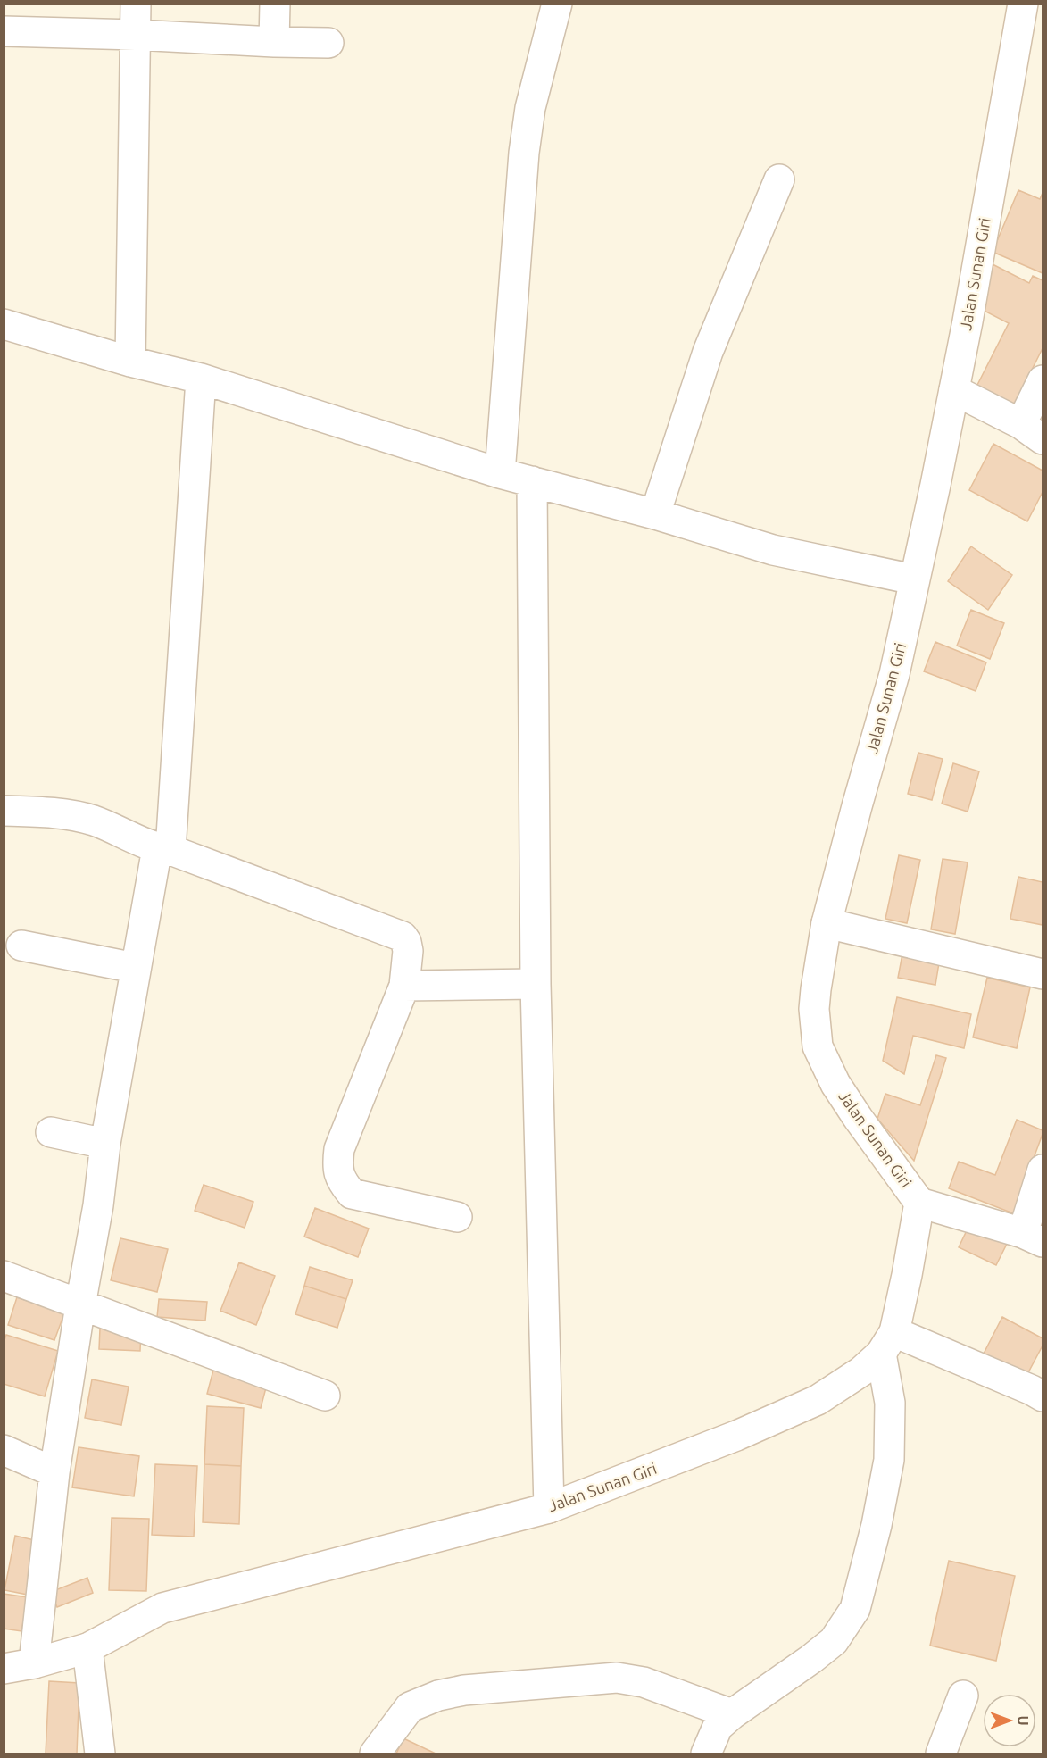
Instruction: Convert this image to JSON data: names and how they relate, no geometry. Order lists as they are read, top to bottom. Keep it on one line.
{"streets":{"street":["Jalan Sunan Giri"]},"north":"right"}
